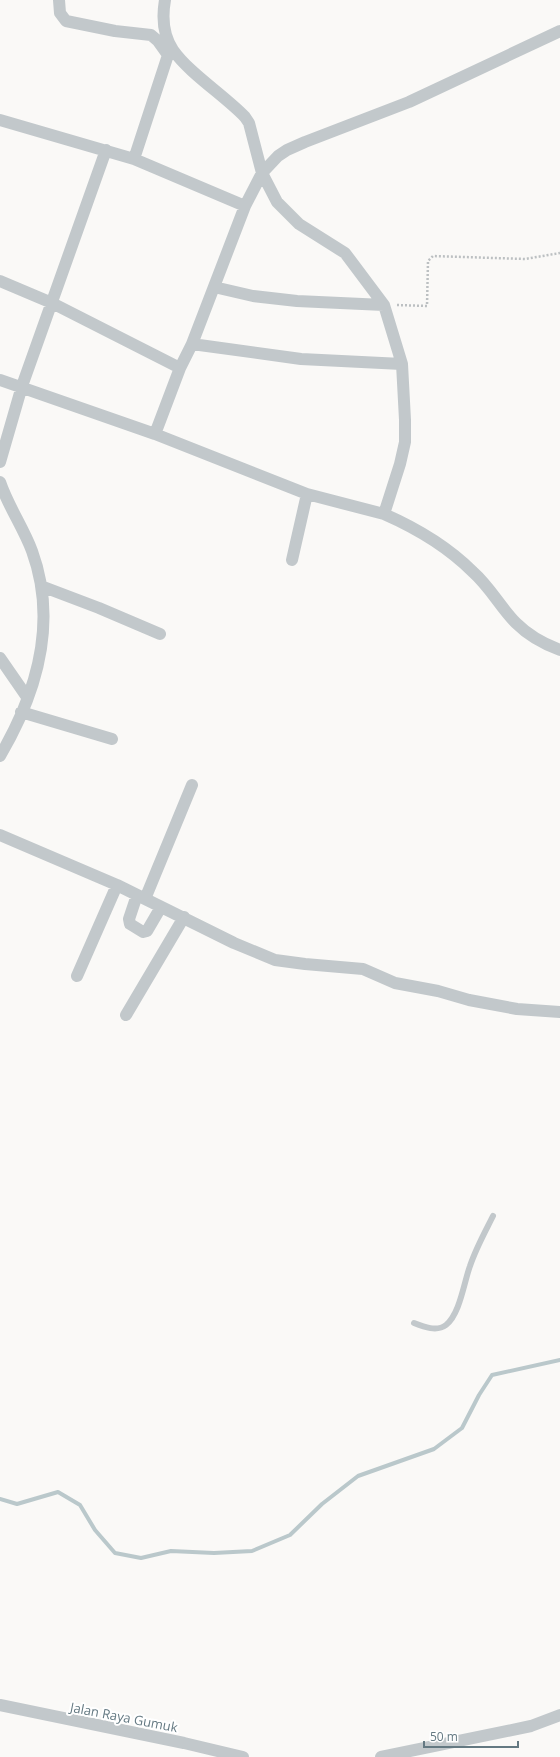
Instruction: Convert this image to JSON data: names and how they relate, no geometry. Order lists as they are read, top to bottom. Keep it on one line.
{"streets":{"street":["Jalan Raya Gumuk"]},"scale_bar":"50 m"}
